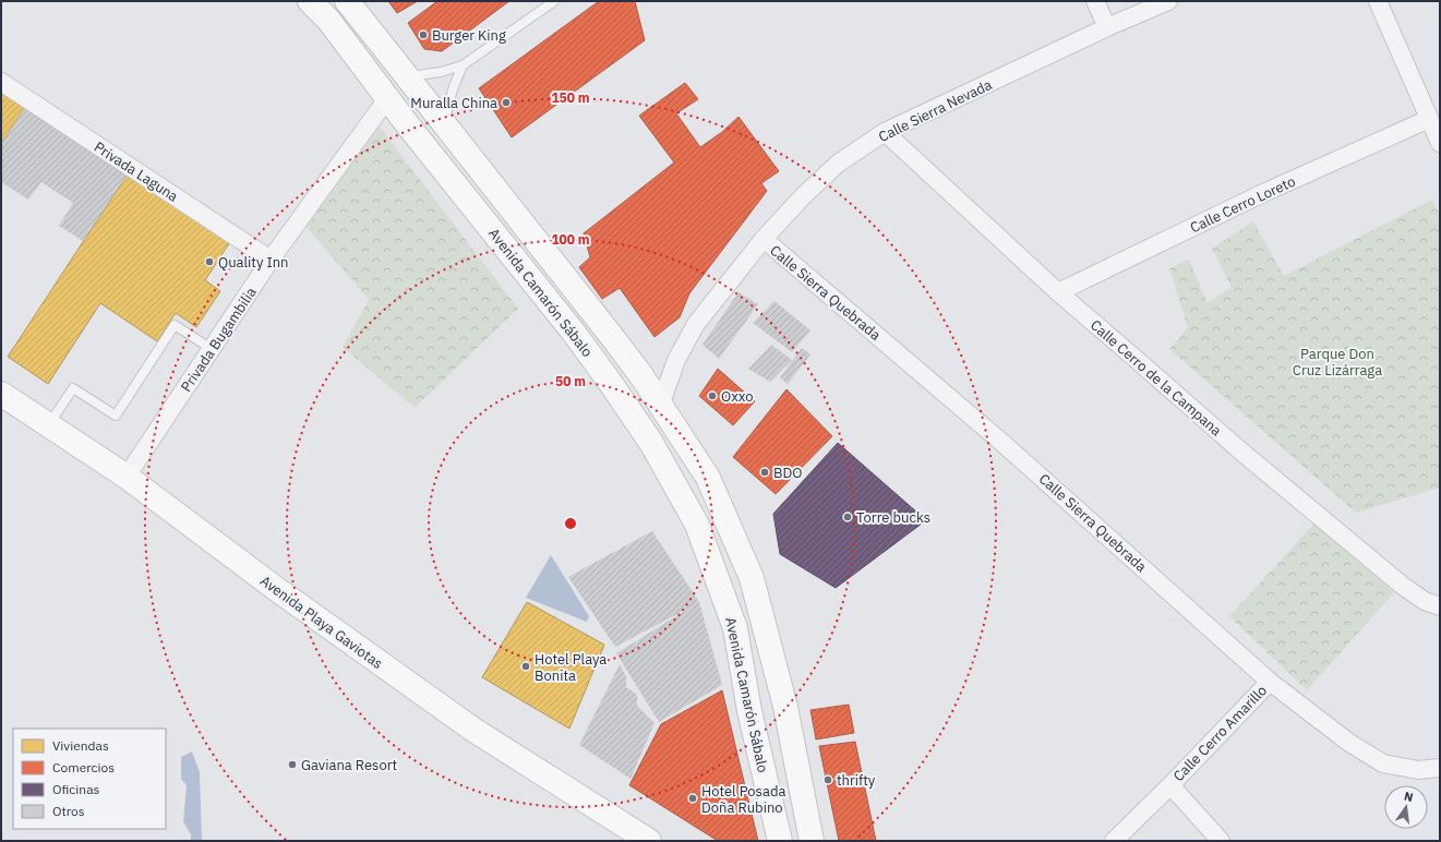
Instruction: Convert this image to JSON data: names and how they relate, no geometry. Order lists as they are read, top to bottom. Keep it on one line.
{"streets":{"main road":["Avenida Camarón Sábalo","Avenida Playa Gaviotas"],"street":["Calle Sierra Nevada","Privada Laguna","Calle Cerro Loreto","Calle Sierra Quebrada","Privada Bugambilia","Calle Cerro de la Campana","Calle Cerro Amarillo"]},"crossings":[["Calle Sierra Nevada","Avenida Camarón Sábalo"],["Calle Sierra Nevada","Calle Sierra Quebrada"],["Calle Sierra Nevada","Calle Cerro de la Campana"],["Privada Laguna","Privada Bugambilia"],["Calle Cerro Loreto","Calle Cerro de la Campana"],["Avenida Camarón Sábalo","Privada Bugambilia"],["Calle Sierra Quebrada","Calle Cerro Amarillo"],["Privada Bugambilia","Avenida Playa Gaviotas"]],"parks":["Parque Don Cruz Lizárraga"],"places":["Burger King","Muralla China","Quality Inn","Oxxo","BDO","Torre bucks","Hotel Playa Bonita","Gaviana Resort","thrifty","Hotel Posada Doña Rubino"],"legend":["Viviendas","Comercios","Oficinas","Otros"],"north":"top","rings":["150 m","100 m","50 m"]}
